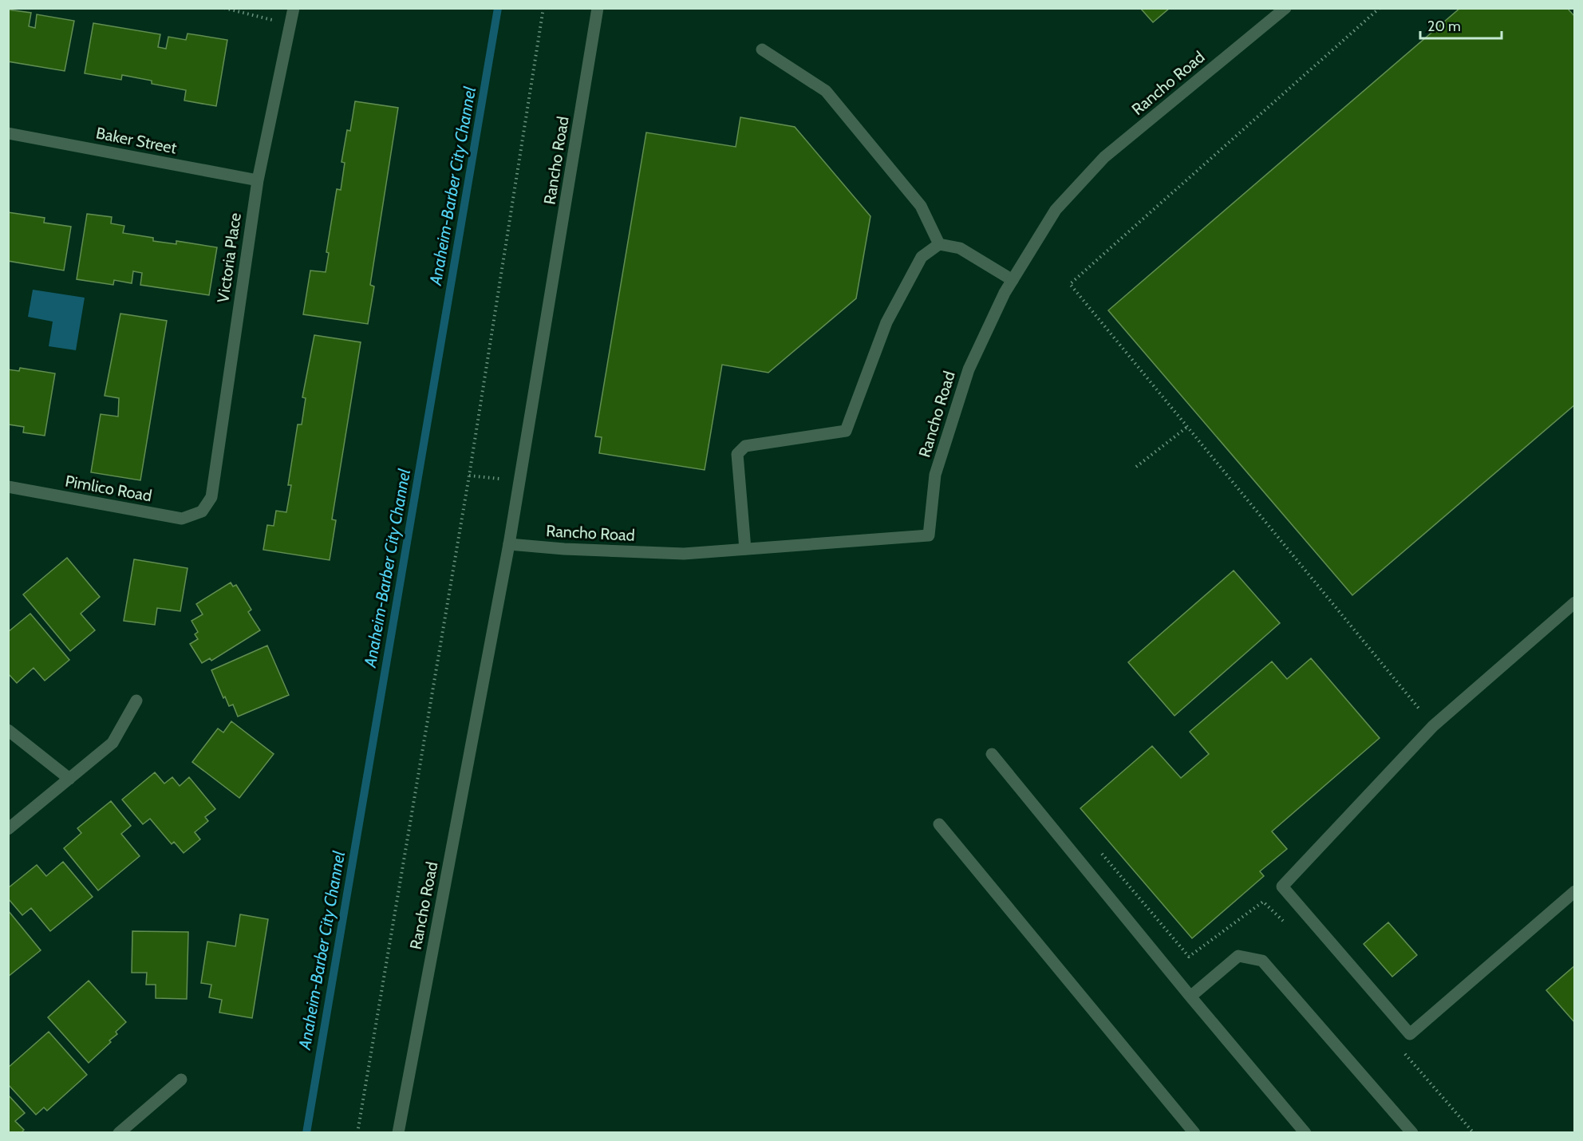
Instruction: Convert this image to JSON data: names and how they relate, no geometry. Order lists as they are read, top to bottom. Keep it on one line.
{"streets":{"street":["Rancho Road","Baker Street","Victoria Place","Pimlico Road"]},"crossings":[["Baker Street","Victoria Place"],["Victoria Place","Pimlico Road"]],"water":["Anaheim-Barber City Channel"],"scale_bar":"20 m"}
